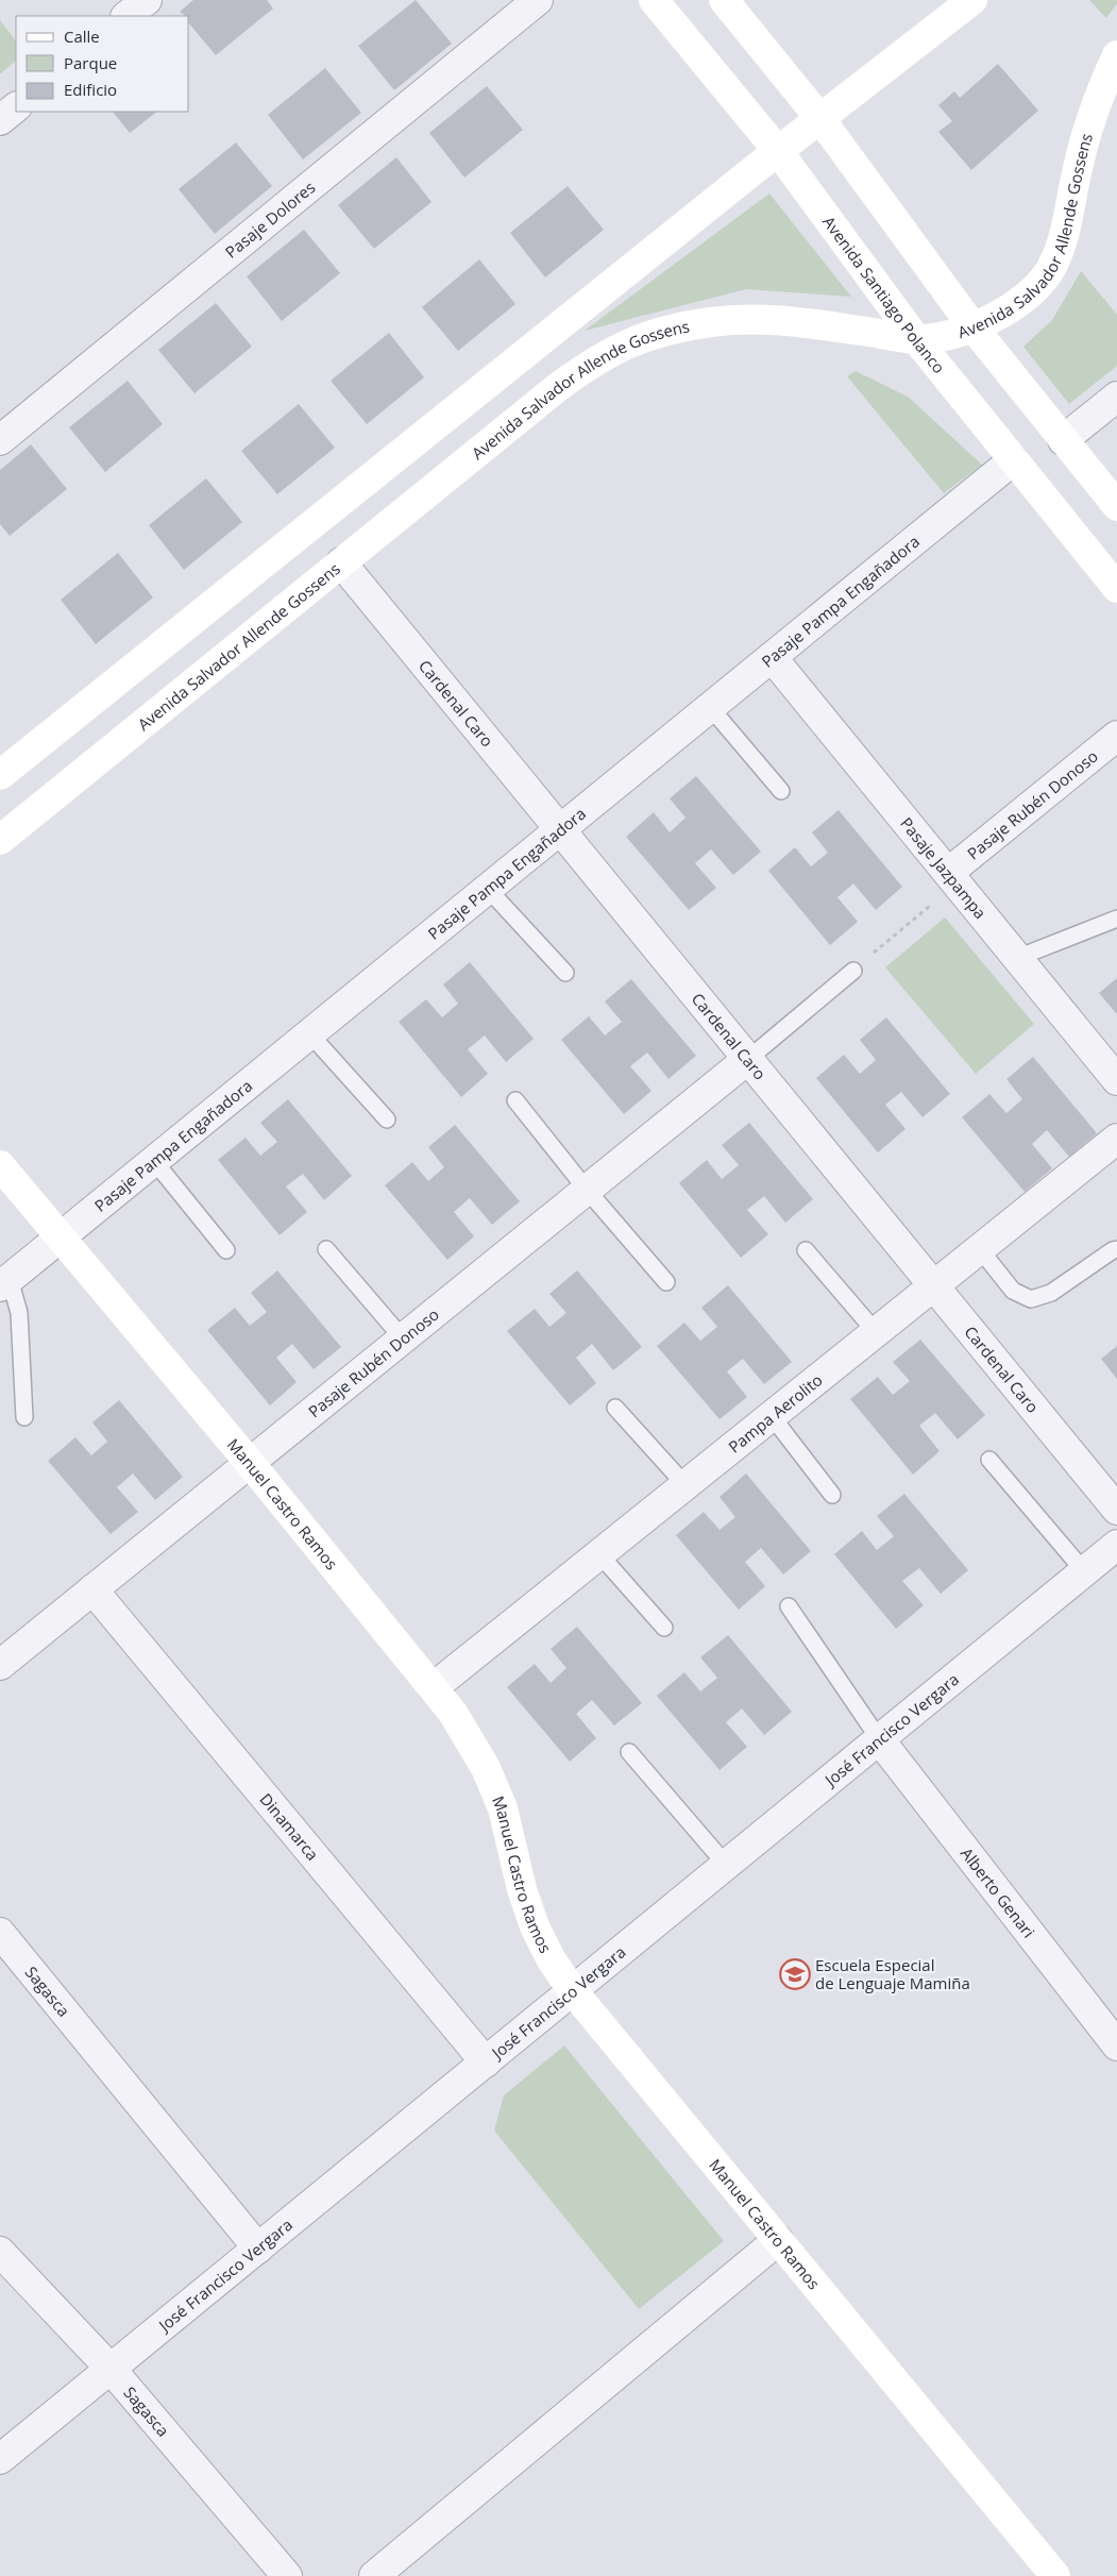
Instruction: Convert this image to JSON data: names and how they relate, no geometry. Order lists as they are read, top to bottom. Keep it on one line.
{"streets":{"street":["Pasaje Dolores","Avenida Salvador Allende Gossens","Avenida Santiago Polanco","Pasaje Pampa Engañadora","Cardenal Caro","Pasaje Rubén Donoso","Pasaje Jazpampa","Pampa Aerolito","Manuel Castro Ramos","José Francisco Vergara","Dinamarca","Alberto Genari","Sagasca"]},"crossings":[["Avenida Salvador Allende Gossens","Avenida Santiago Polanco"],["Avenida Salvador Allende Gossens","Cardenal Caro"],["Avenida Santiago Polanco","Pasaje Pampa Engañadora"],["Pasaje Pampa Engañadora","Cardenal Caro"],["Pasaje Pampa Engañadora","Pasaje Jazpampa"],["Pasaje Pampa Engañadora","Manuel Castro Ramos"],["Cardenal Caro","Pasaje Rubén Donoso"],["Cardenal Caro","Pampa Aerolito"],["Pasaje Rubén Donoso","Pasaje Jazpampa"],["Pasaje Rubén Donoso","Manuel Castro Ramos"],["Pasaje Rubén Donoso","Dinamarca"],["Pampa Aerolito","Manuel Castro Ramos"],["Manuel Castro Ramos","José Francisco Vergara"],["José Francisco Vergara","Dinamarca"],["José Francisco Vergara","Alberto Genari"],["José Francisco Vergara","Sagasca"]],"places":{"school or university":["Escuela Especial de Lenguaje Mamiña"]},"legend":["Calle","Parque","Edificio"]}
